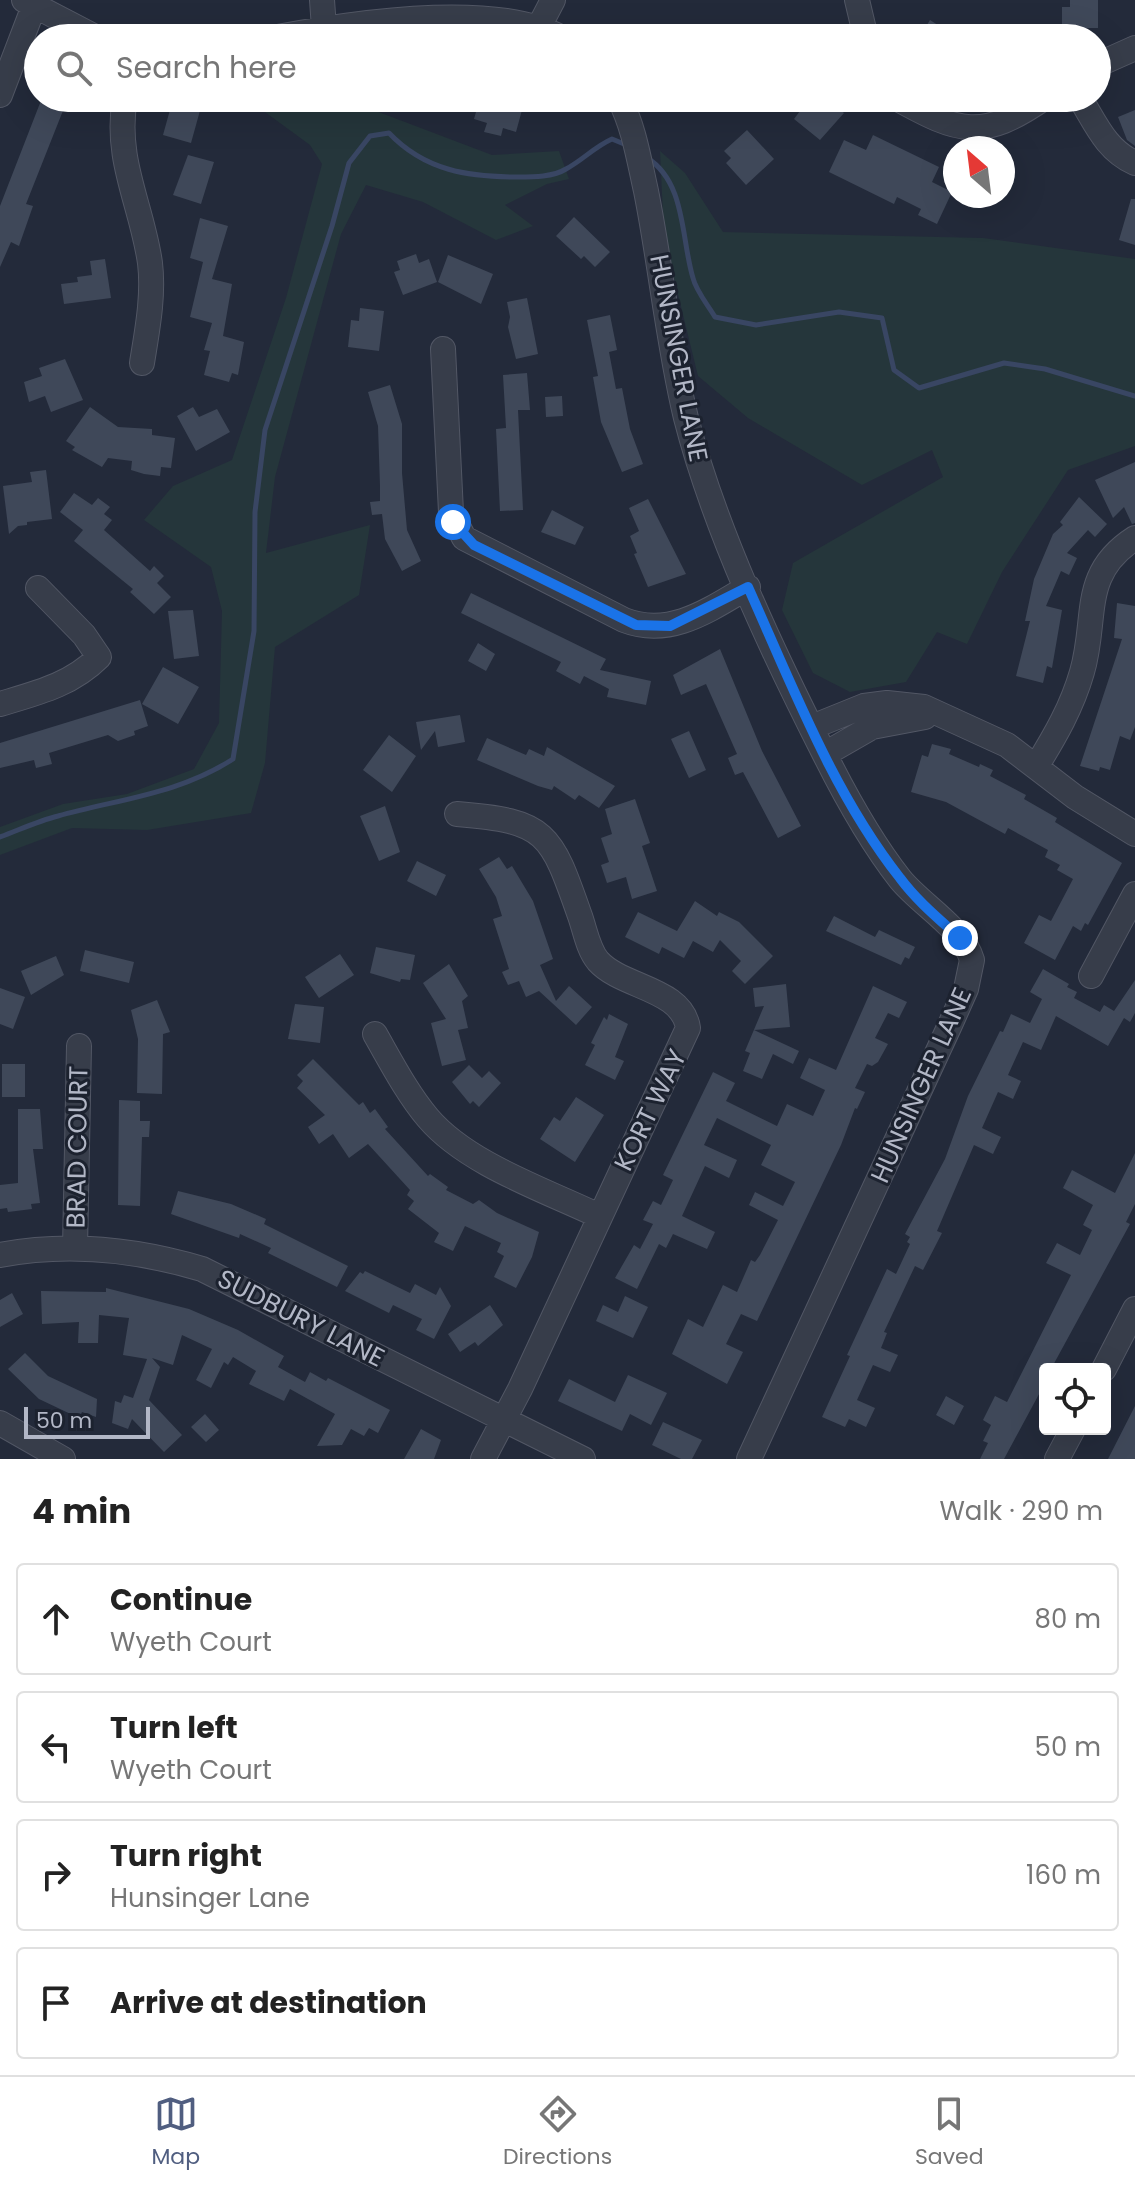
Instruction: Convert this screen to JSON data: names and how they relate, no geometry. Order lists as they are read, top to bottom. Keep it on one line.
{"streets":{"street":["HUNSINGER LANE","KORT WAY","BRAD COURT","SUDBURY LANE"]},"crossings":[["KORT WAY","SUDBURY LANE"],["BRAD COURT","SUDBURY LANE"]],"scale_bar":"50 m","north":"top left","page":{"search":"Search here","scale":"50 m","heading":["4 min","Walk · 290 m"],"list":[["Continue","Wyeth Court","80 m"],["Turn left","Wyeth Court","50 m"],["Turn right","Hunsinger Lane","160 m"],"Arrive at destination"],"nav":["Map","Directions","Saved"]}}
